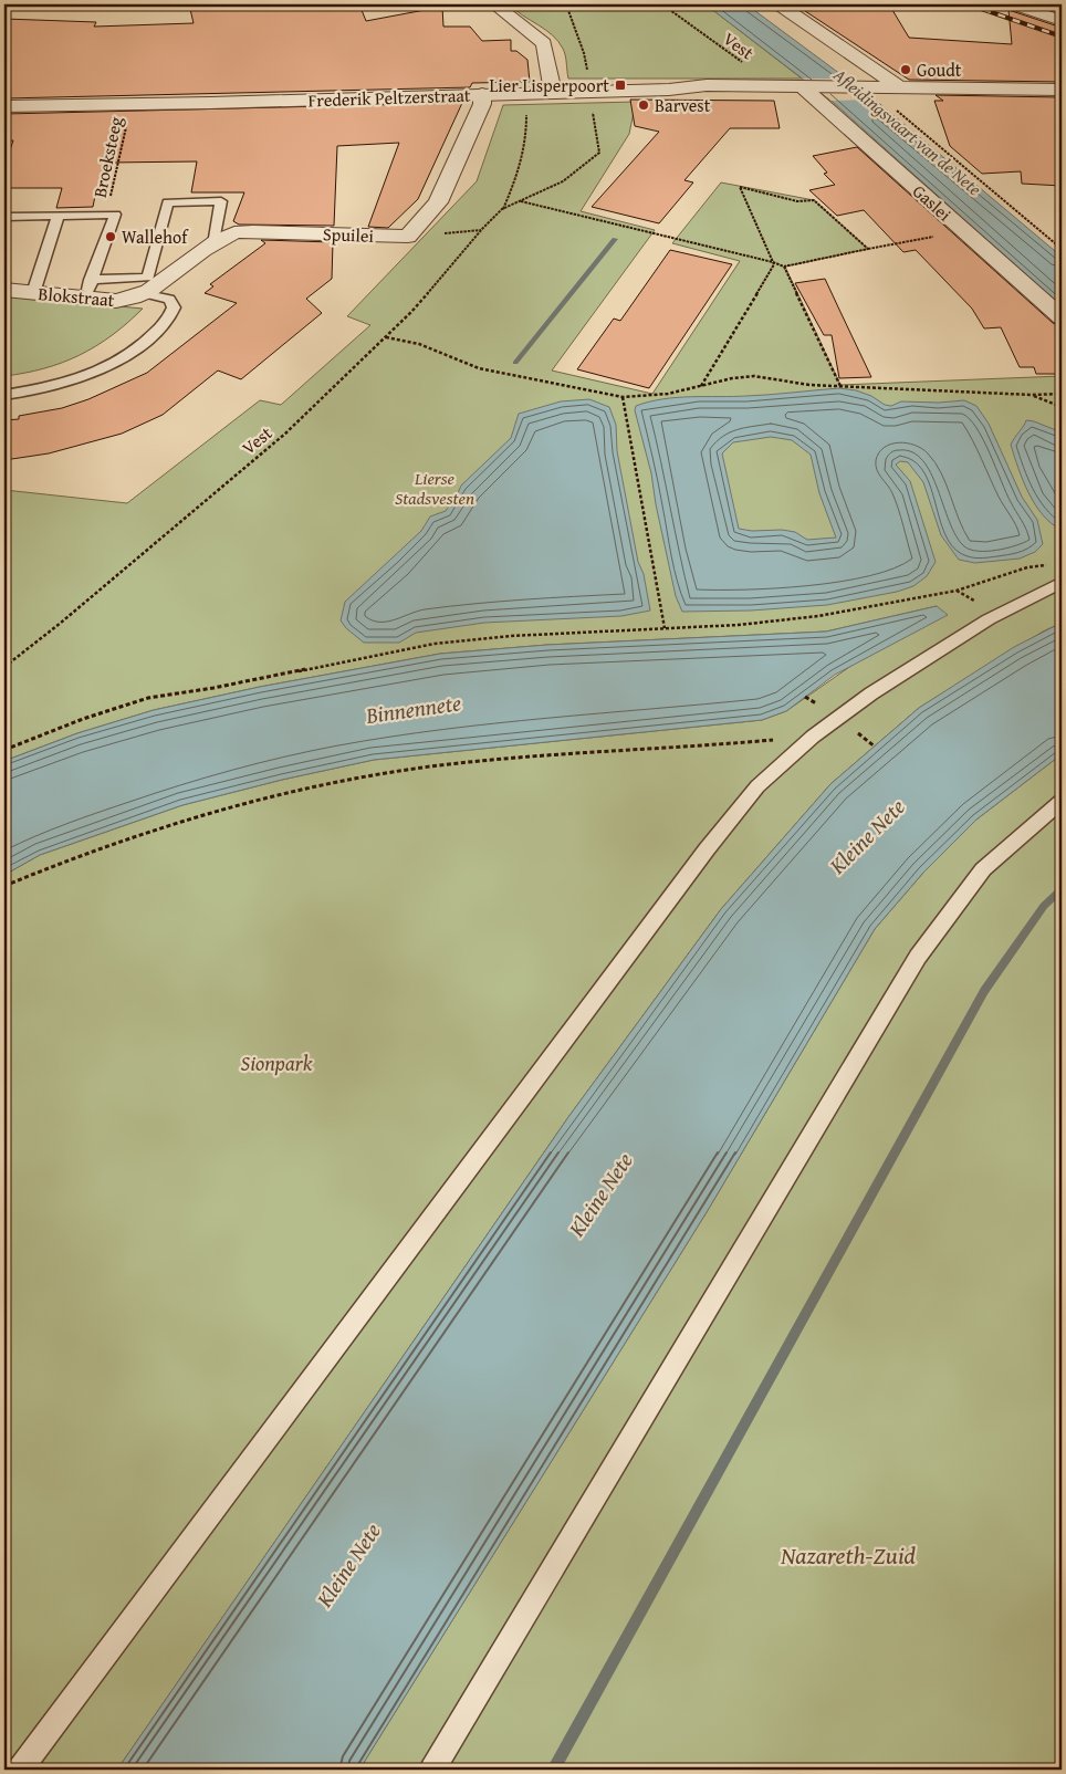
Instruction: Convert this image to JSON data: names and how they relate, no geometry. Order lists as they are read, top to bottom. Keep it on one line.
{"streets":{"street":["Frederik Peltzerstraat","Gaslei","Spuilei","Blokstraat"],"path":["Vest","Broeksteeg"]},"crossings":[["Vest","Frederik Peltzerstraat"],["Frederik Peltzerstraat","Broeksteeg"],["Frederik Peltzerstraat","Gaslei"],["Frederik Peltzerstraat","Spuilei"],["Spuilei","Blokstraat"]],"water":["Afleidingsvaart van de Nete","Binnennete","Kleine Nete"],"parks":["Lierse Stadsvesten","Sionpark","Nazareth-Zuid"],"places":{"other":["Goudt","Barvest","Wallehof"],"transit":["Lier Lisperpoort"]}}
